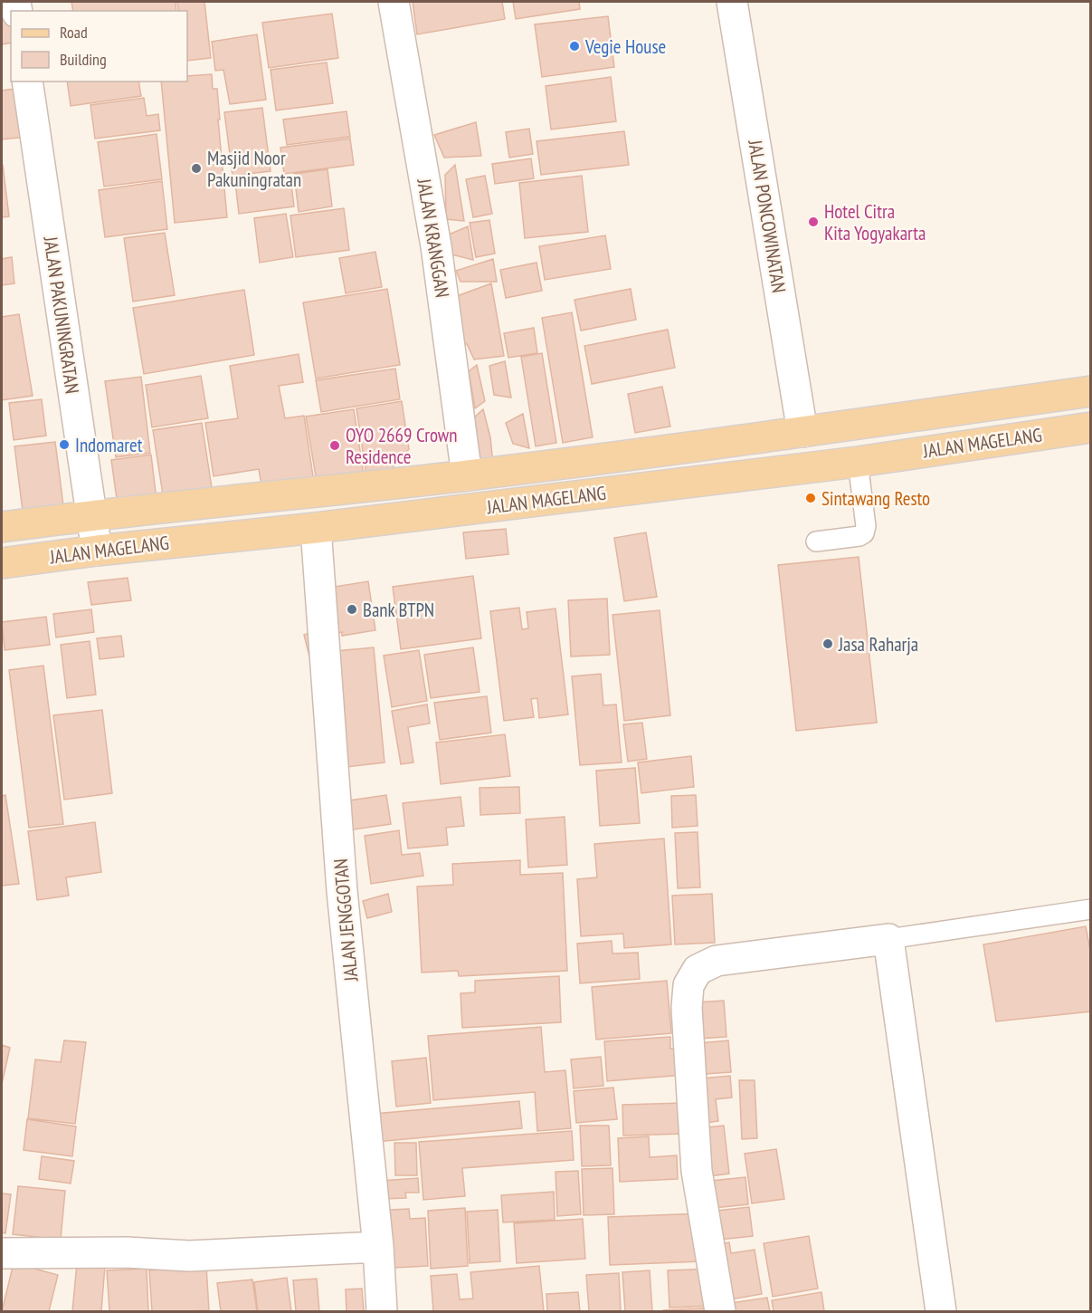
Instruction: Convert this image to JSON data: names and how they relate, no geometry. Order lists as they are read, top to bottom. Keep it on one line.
{"streets":{"main road":["JALAN MAGELANG"],"street":["JALAN PONCOWINATAN","JALAN KRANGGAN","JALAN PAKUNINGRATAN","JALAN JENGGOTAN"]},"crossings":[["JALAN PONCOWINATAN","JALAN MAGELANG"],["JALAN KRANGGAN","JALAN MAGELANG"],["JALAN PAKUNINGRATAN","JALAN MAGELANG"],["JALAN MAGELANG","JALAN JENGGOTAN"]],"places":["Vegie House","Masjid Noor Pakuningratan","Hotel Citra Kita Yogyakarta","Indomaret","OYO 2669 Crown Residence","Sintawang Resto","Bank BTPN","Jasa Raharja"],"legend":["Road","Building"]}
